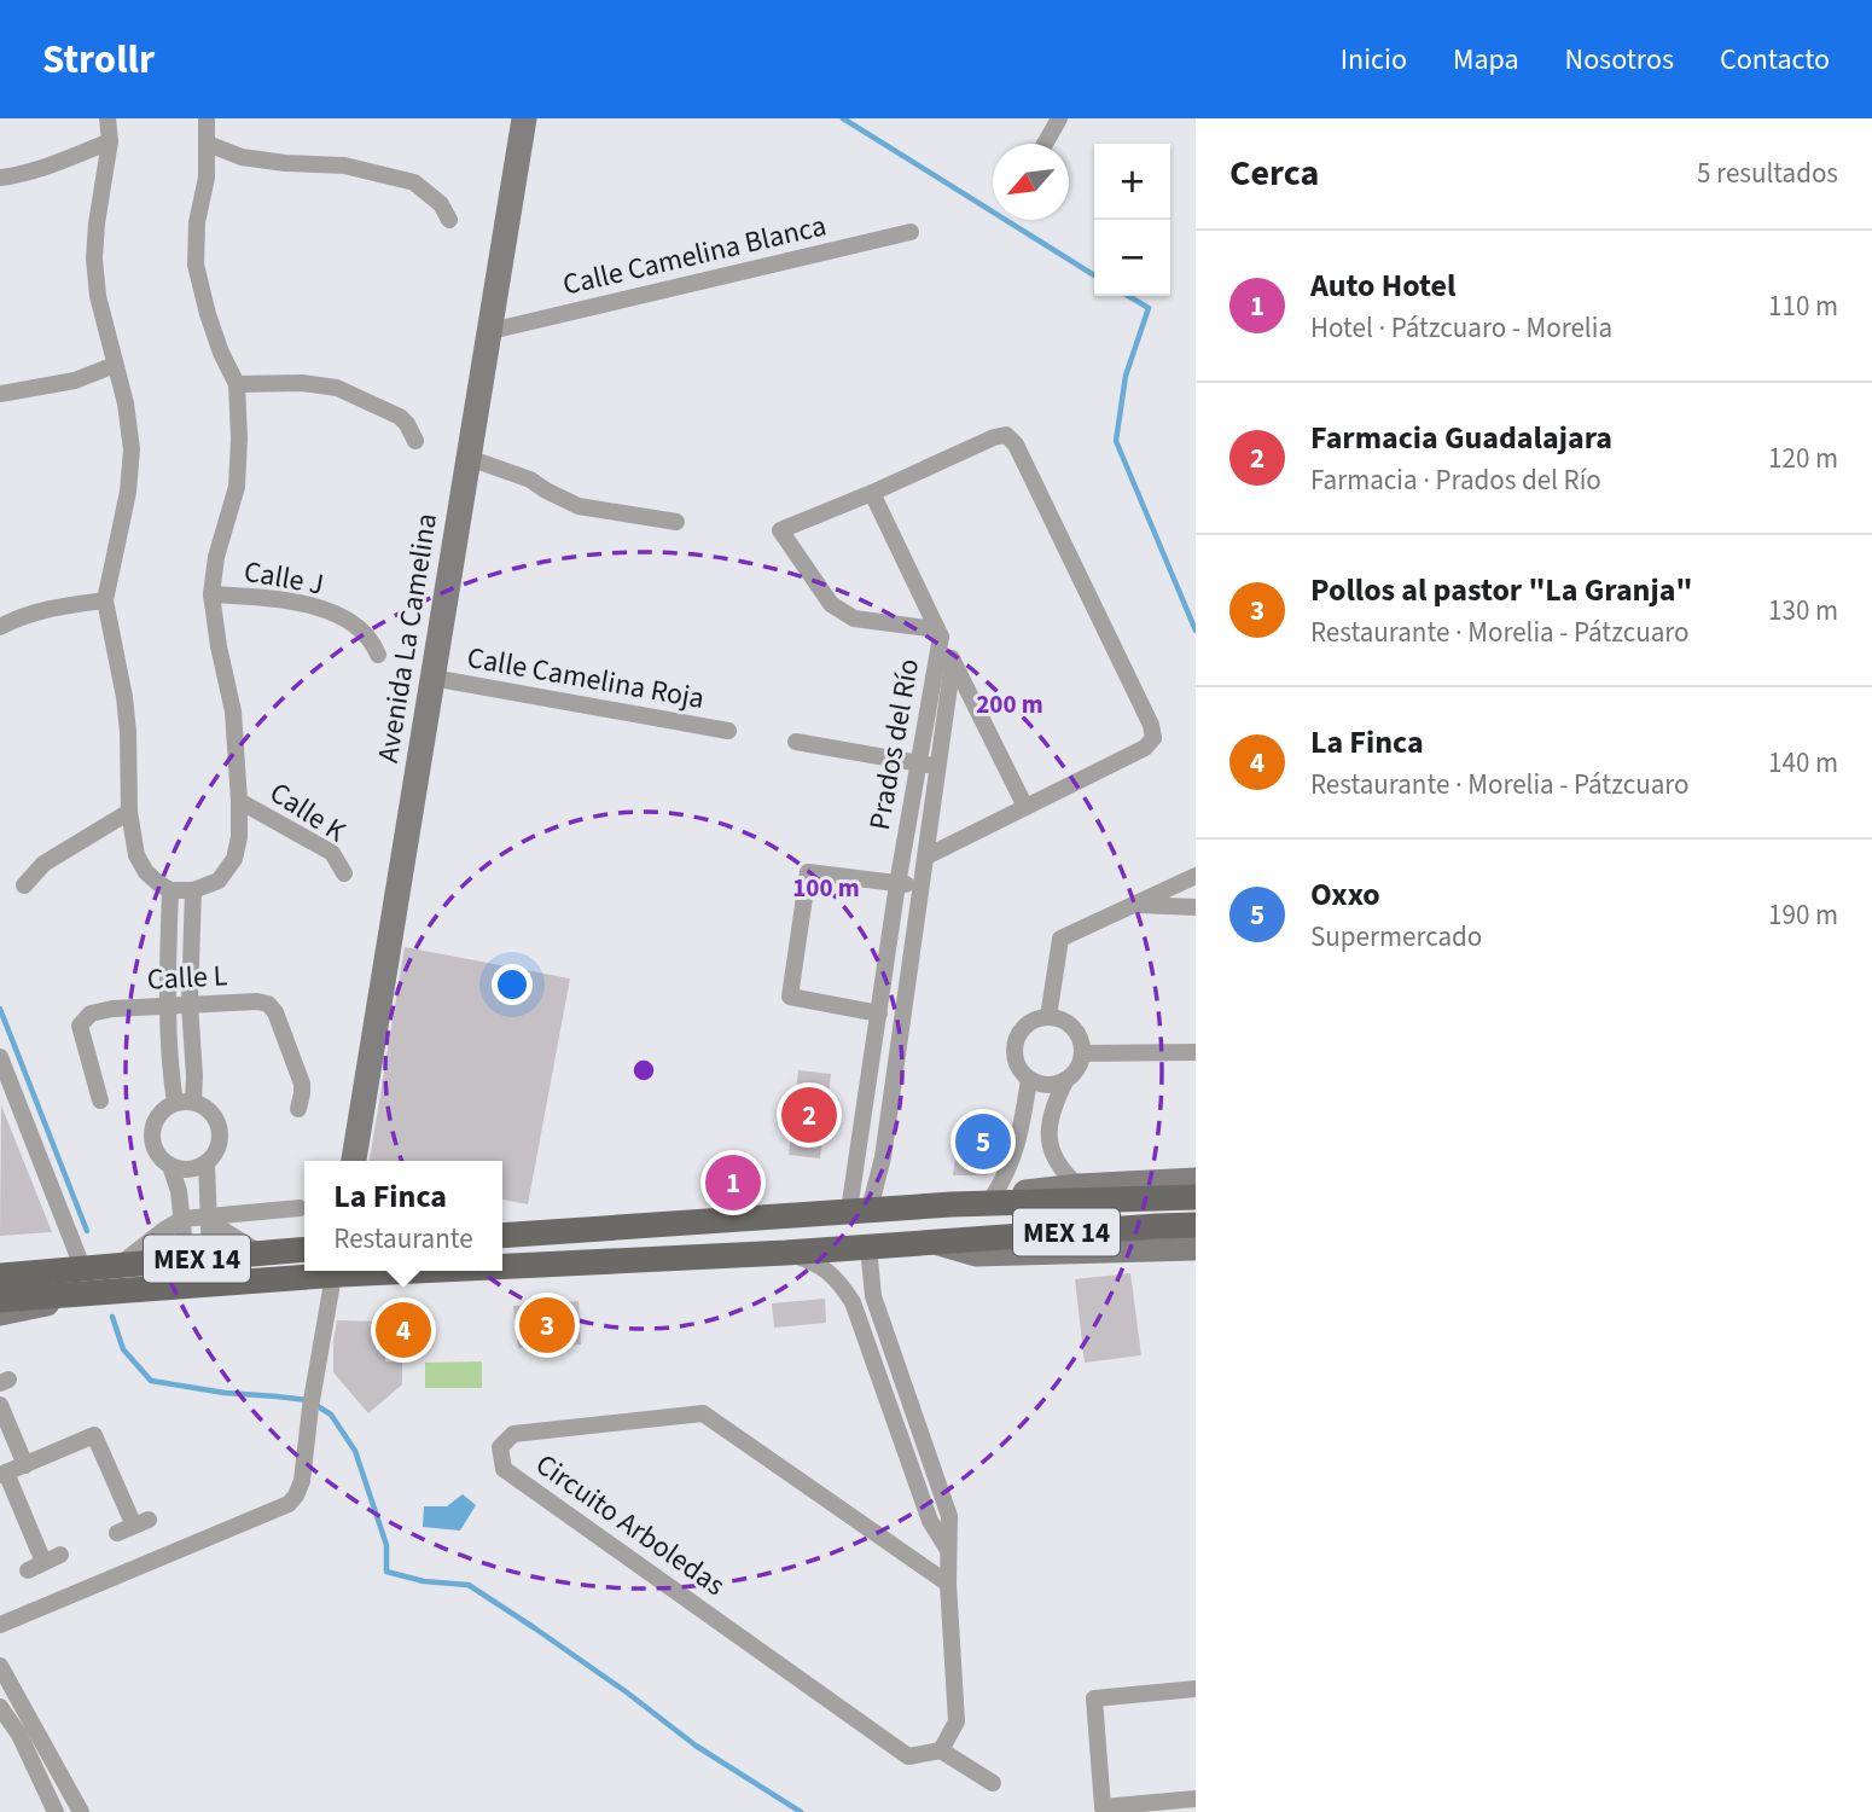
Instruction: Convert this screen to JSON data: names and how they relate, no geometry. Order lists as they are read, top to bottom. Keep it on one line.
{"streets":{"main road":["MEX 14"],"street":["Calle Camelina Blanca","Calle J","Avenida La Camelina","Calle Camelina Roja","Prados del Río","Calle K","Calle L","Circuito Arboledas"]},"crossings":[["Calle Camelina Blanca","Avenida La Camelina"],["Avenida La Camelina","Calle Camelina Roja"],["Prados del Río","MEX 14"]],"north":"bottom left","page":{"header":"Strollr","nav":["Inicio","Mapa","Nosotros","Contacto"],"heading":["Cerca","5 resultados"],"map_buttons":["+","−"],"list":[{"mark":"1","name":"Auto Hotel","note":"Hotel · Pátzcuaro - Morelia","value":"110 m"},{"mark":"2","name":"Farmacia Guadalajara","note":"Farmacia · Prados del Río","value":"120 m"},{"mark":"3","name":"Pollos al pastor \"La Granja\"","note":"Restaurante · Morelia - Pátzcuaro","value":"130 m"},{"mark":"4","name":"La Finca","note":"Restaurante · Morelia - Pátzcuaro","value":"140 m"},{"mark":"5","name":"Oxxo","note":"Supermercado","value":"190 m"}],"pins":["2","5","1","3","4"],"popup":["La Finca","Restaurante"]},"rings":["200 m","100 m"]}
